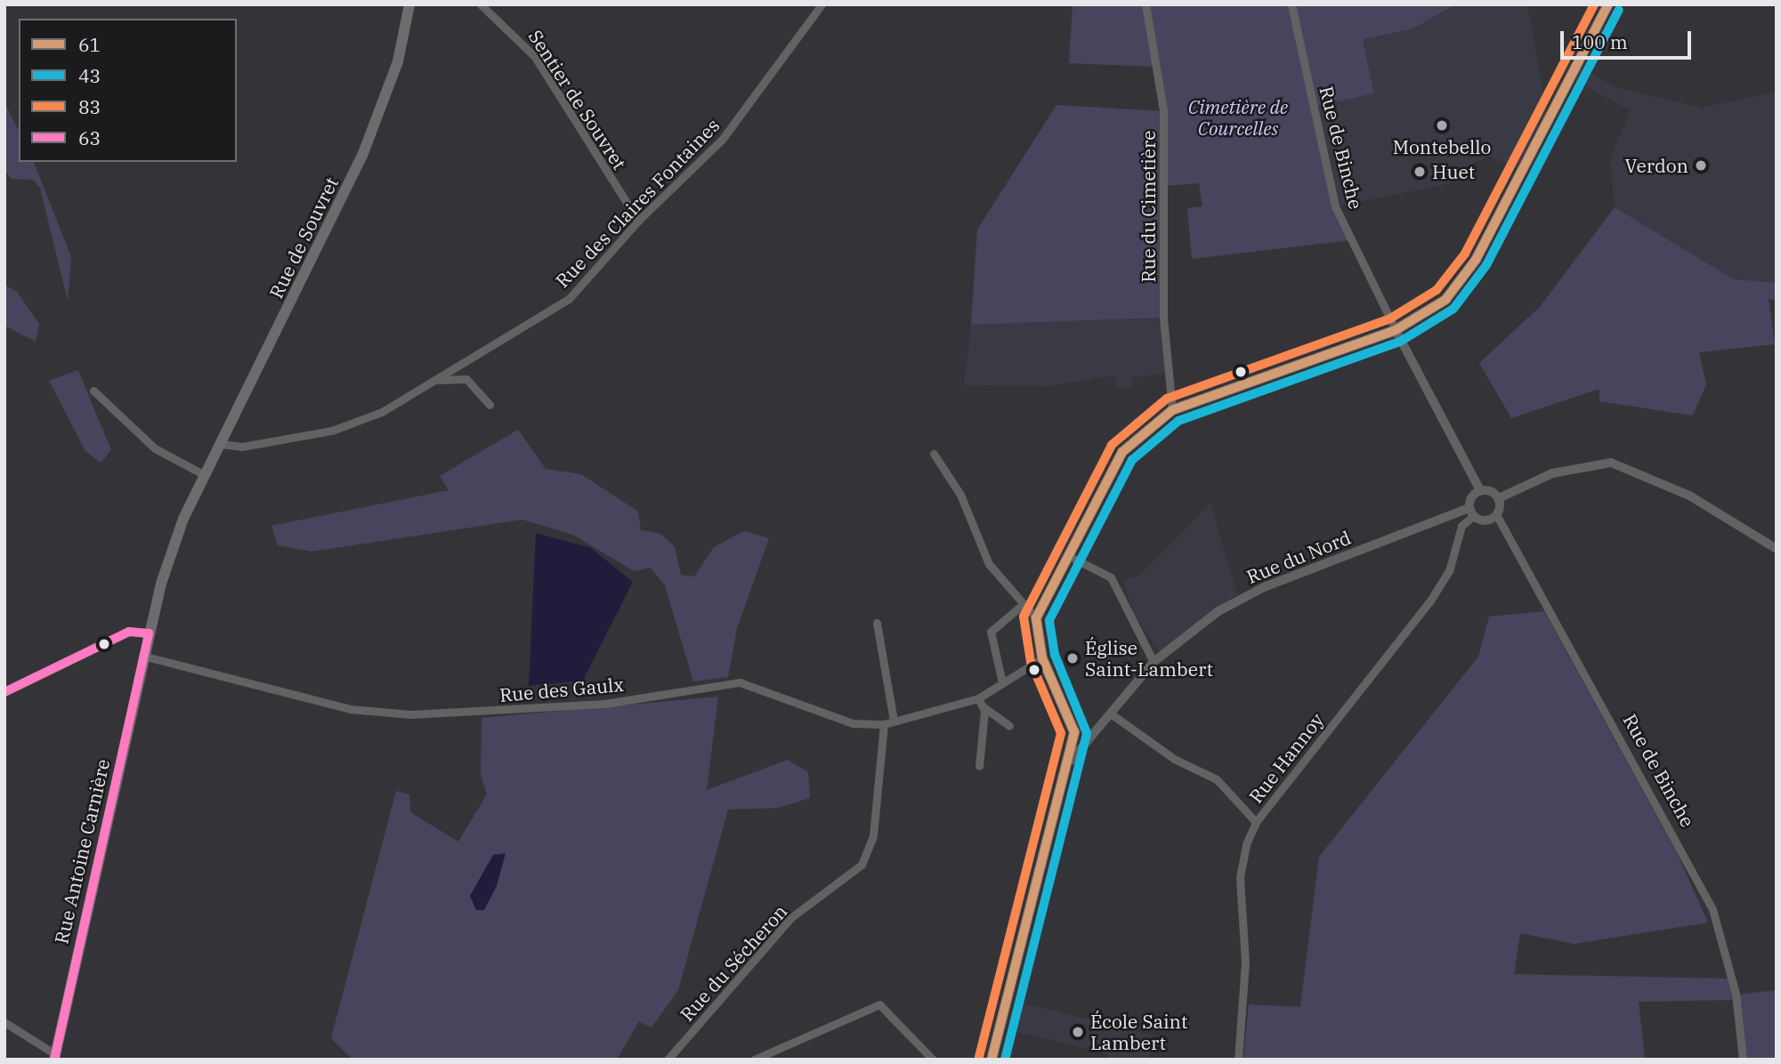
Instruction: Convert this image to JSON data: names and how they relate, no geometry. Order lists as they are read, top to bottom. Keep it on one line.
{"streets":{"main road":["Rue de Souvret","Rue Antoine Carnière"],"street":["Sentier de Souvret","Rue de Binche","Rue des Claires Fontaines","Rue du Cimetière","Rue du Nord","Rue des Gaulx","Rue Hannoy","Rue du Sécheron"]},"crossings":[["Sentier de Souvret","Rue des Claires Fontaines"],["Rue des Claires Fontaines","Rue de Souvret"],["Rue de Souvret","Rue des Gaulx"],["Rue de Souvret","Rue Antoine Carnière"],["Rue du Nord","Rue Hannoy"],["Rue des Gaulx","Rue Antoine Carnière"],["Rue des Gaulx","Rue du Sécheron"]],"parks":["Cimetière de Courcelles"],"places":["Montebello","Verdon","Huet","Église Saint-Lambert","École Saint Lambert"],"lines":["transit line 61","transit line 83","transit line 43","transit line 63"],"legend":["61","43","83","63"],"scale_bar":"100 m"}
